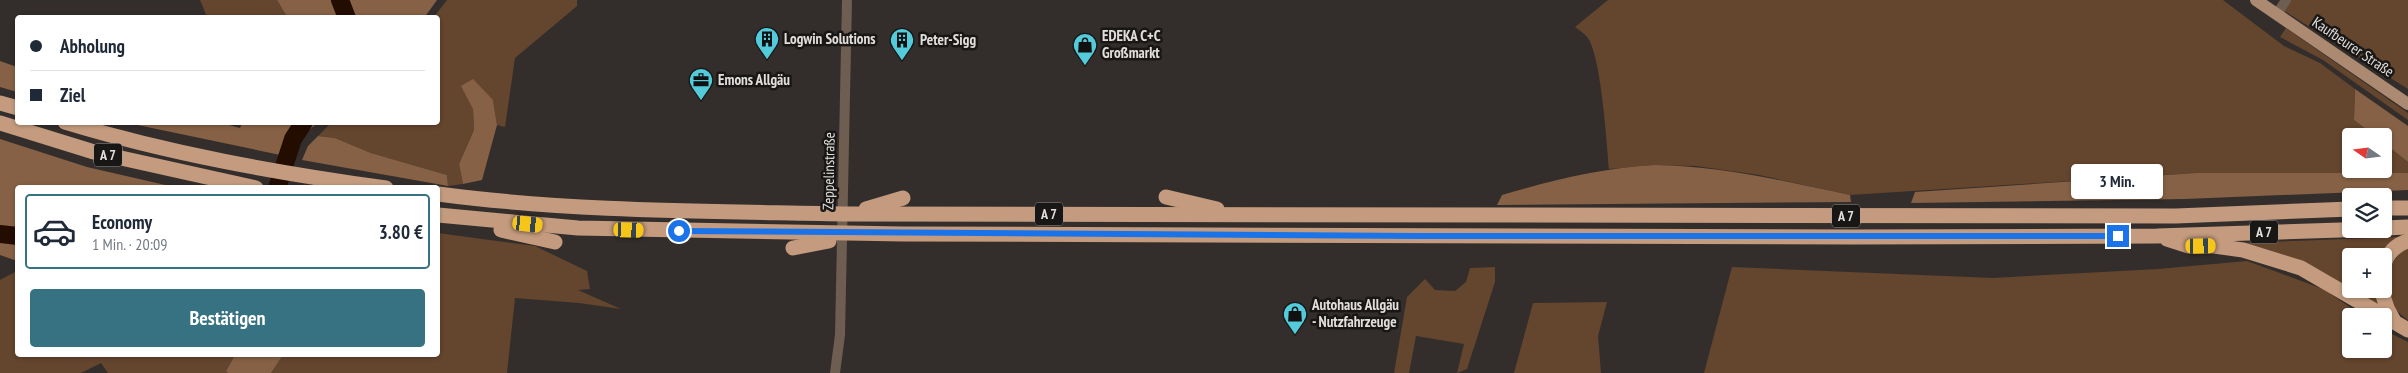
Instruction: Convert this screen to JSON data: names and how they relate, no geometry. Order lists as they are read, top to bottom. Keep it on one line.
{"streets":{"highway":["A 7"],"main road":["Kaufbeurer Straße"],"street":["Zeppelinstraße"]},"places":{"building":["Logwin Solutions","Peter-Sigg"],"shop":["EDEKA C+C Großmarkt","Autohaus Allgäu - Nutzfahrzeuge"],"office":["Emons Allgäu"]},"north":"left","page":{"banner":["Abholung","Ziel"],"map_buttons":["+","−"],"bubble":"3 Min.","list":[{"name":"Economy","note":"1 Min. · 20:09","value":"3.80 €"}],"buttons":"Bestätigen"}}
